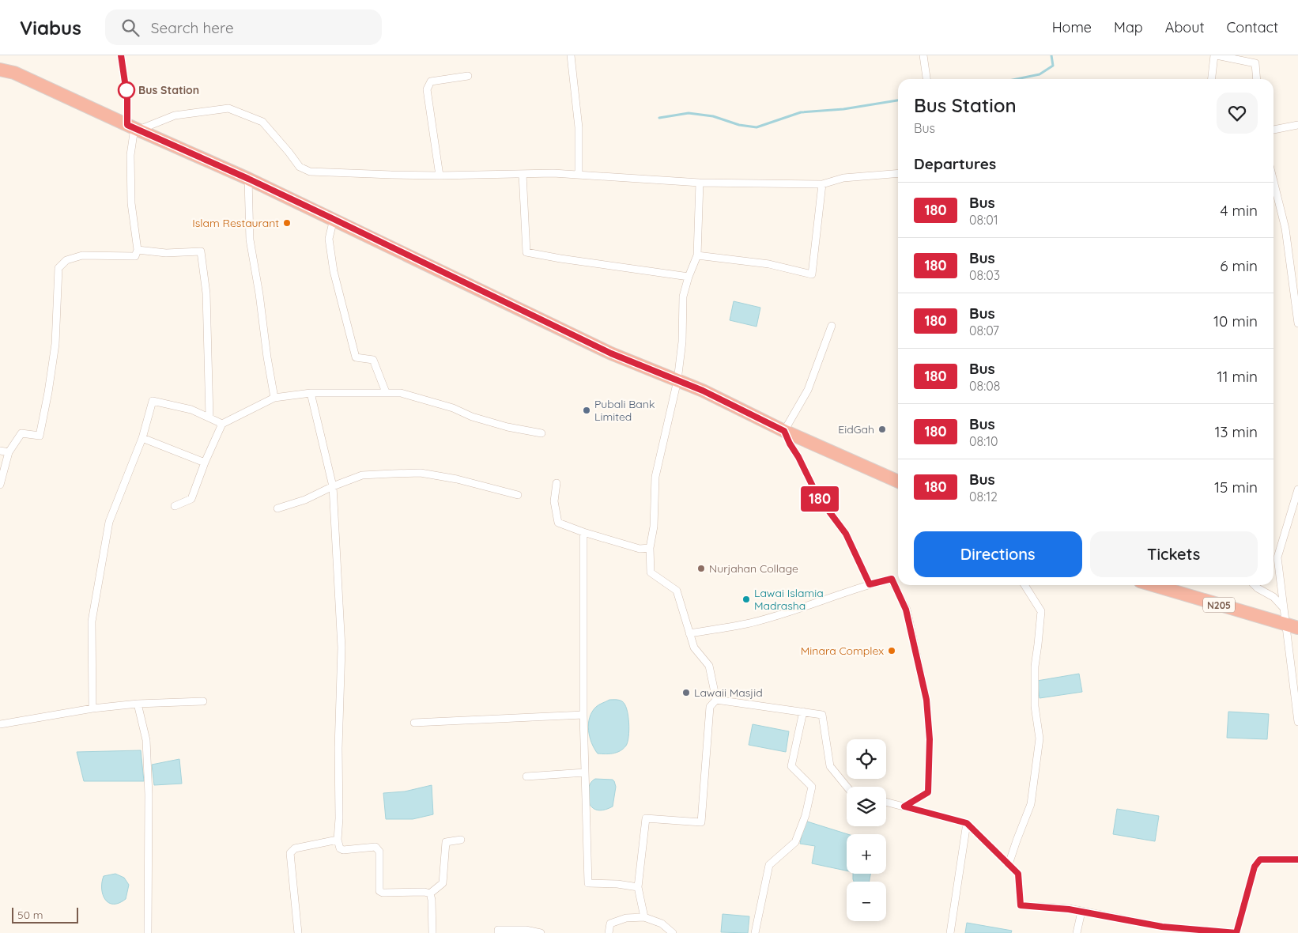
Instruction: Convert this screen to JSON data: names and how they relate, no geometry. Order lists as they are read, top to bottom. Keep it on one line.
{"streets":{"highway":["N205"]},"places":["Bus Station","Islam Restaurant","Pubali Bank Limited","EidGah","Nurjahan Collage","Lawai Islamia Madrasha","Minara Complex","Lawaii Masjid"],"lines":["bus line 180"],"scale_bar":"50 m","page":{"header":"Viabus","search":"Search here","nav":["Home","Map","About","Contact"],"on_map":"180","heading":[["Bus Station","Bus"],"Departures"],"list":[{"mark":"180","name":"Bus","note":"08:01","value":"4 min"},{"mark":"180","name":"Bus","note":"08:03","value":"6 min"},{"mark":"180","name":"Bus","note":"08:07","value":"10 min"},{"mark":"180","name":"Bus","note":"08:08","value":"11 min"},{"mark":"180","name":"Bus","note":"08:10","value":"13 min"},{"mark":"180","name":"Bus","note":"08:12","value":"15 min"}],"buttons":["Directions","Tickets"],"map_buttons":["+","−"],"scale":"50 m"}}
